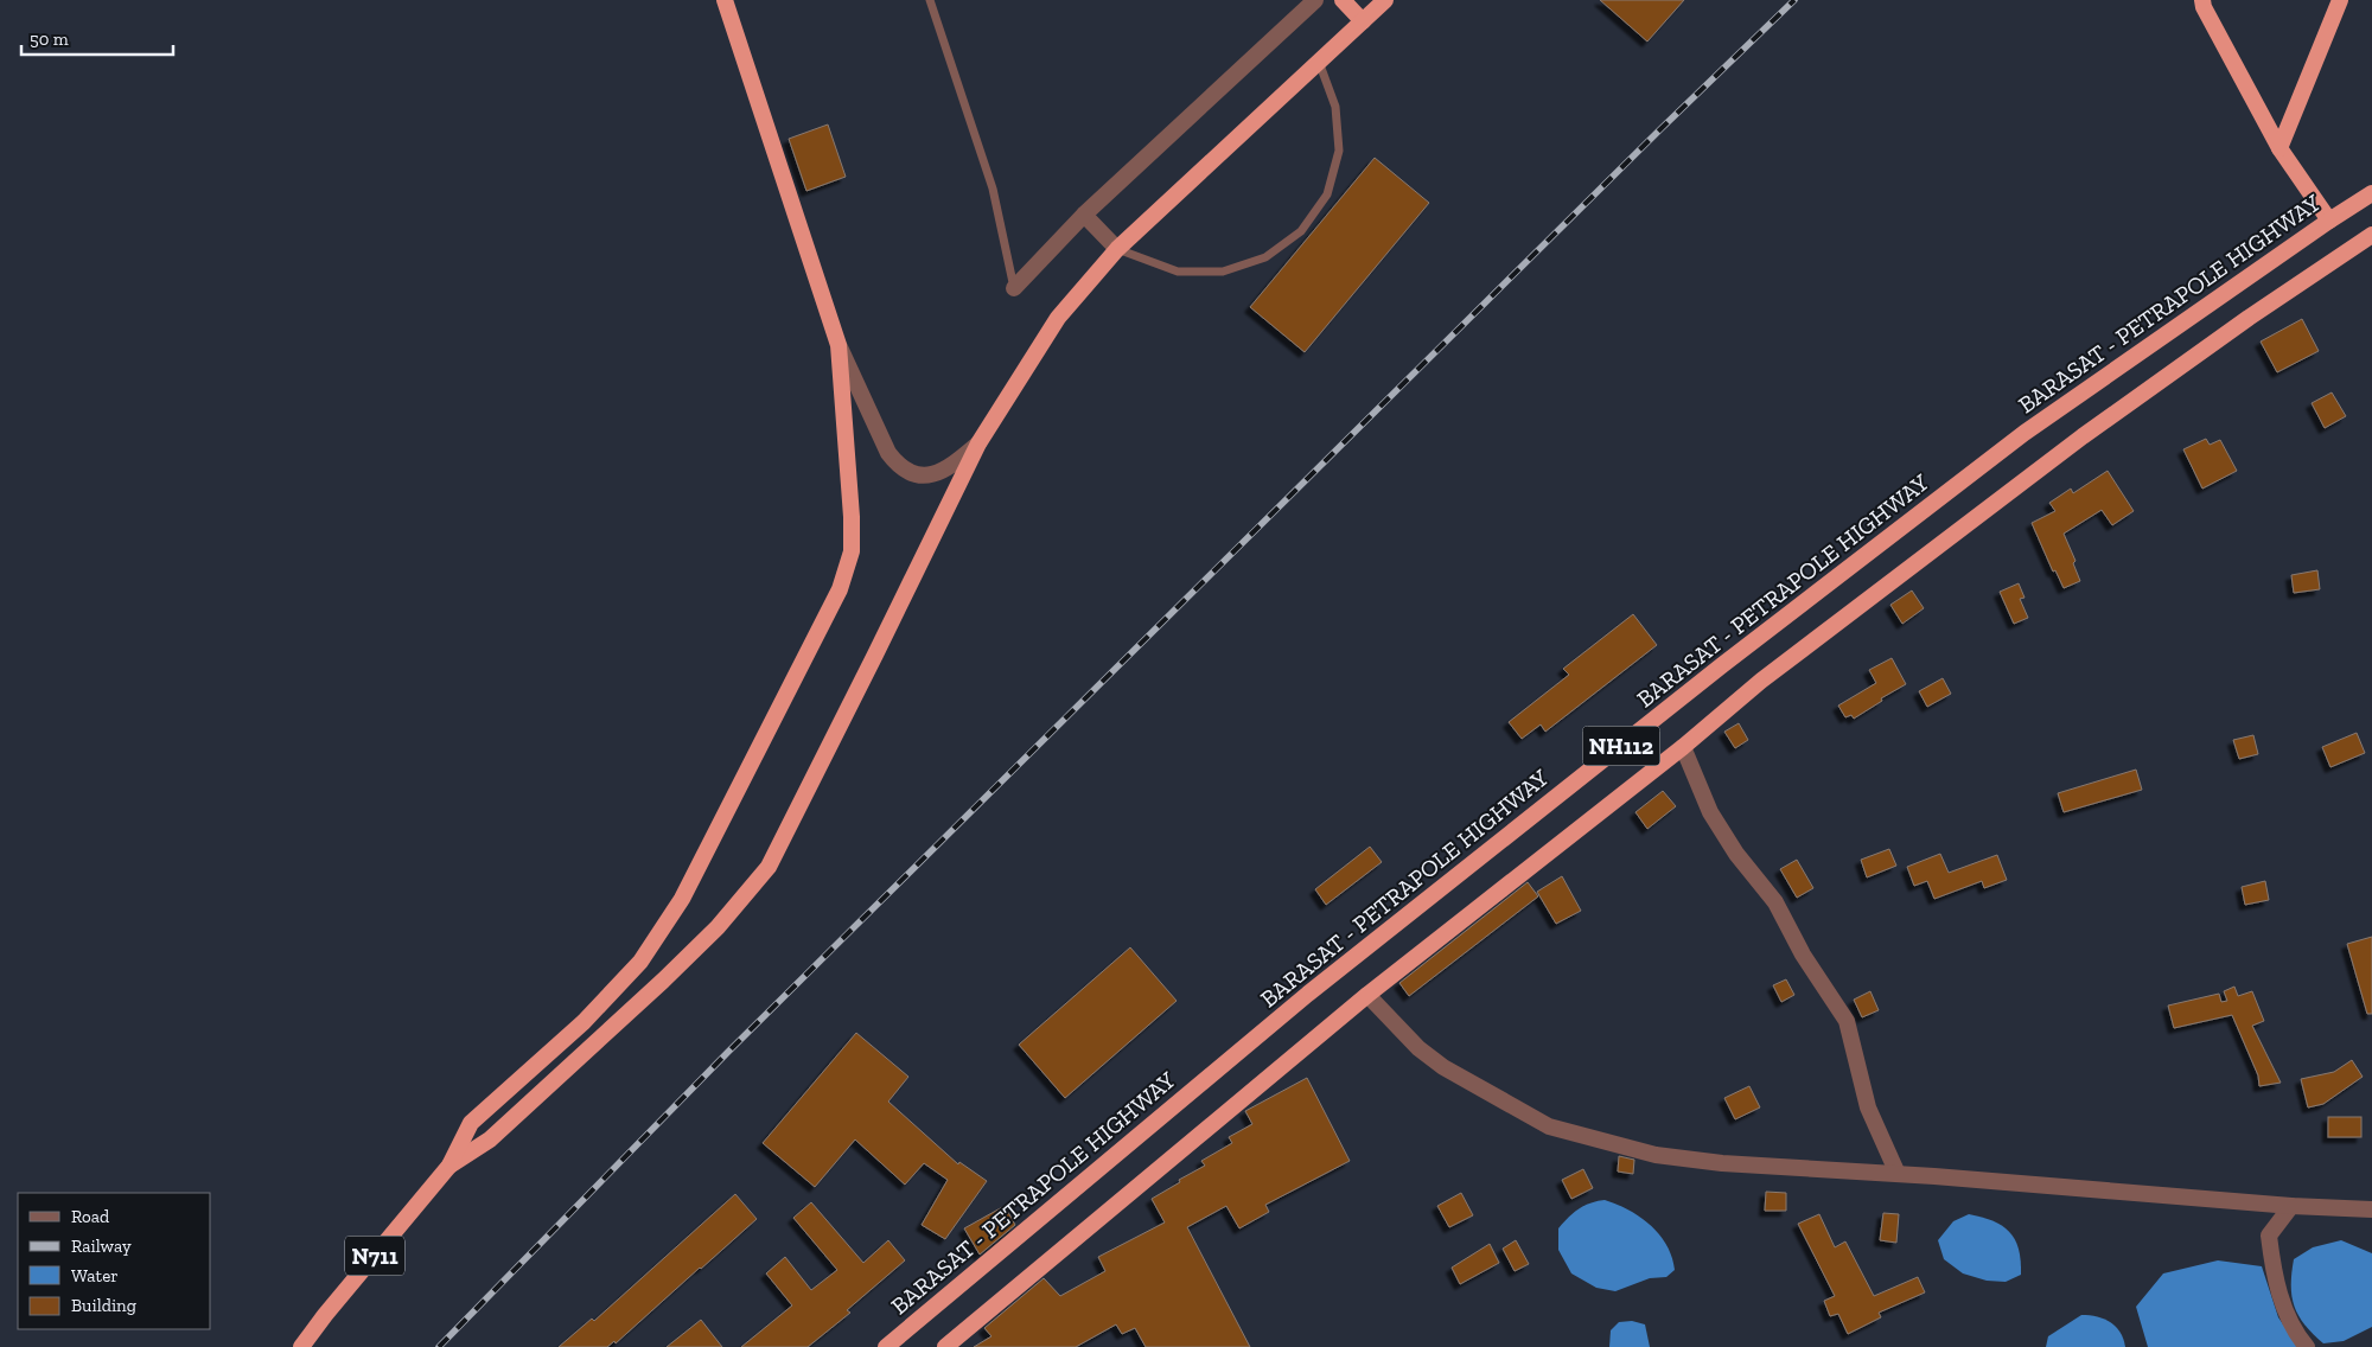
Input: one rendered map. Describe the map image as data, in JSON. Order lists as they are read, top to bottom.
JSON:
{
  "streets": {
    "highway": ["BARASAT - PETRAPOLE HIGHWAY", "NH112", "N711"]
  },
  "legend": [
    "Road",
    "Railway",
    "Water",
    "Building"
  ],
  "scale_bar": "50 m"
}
